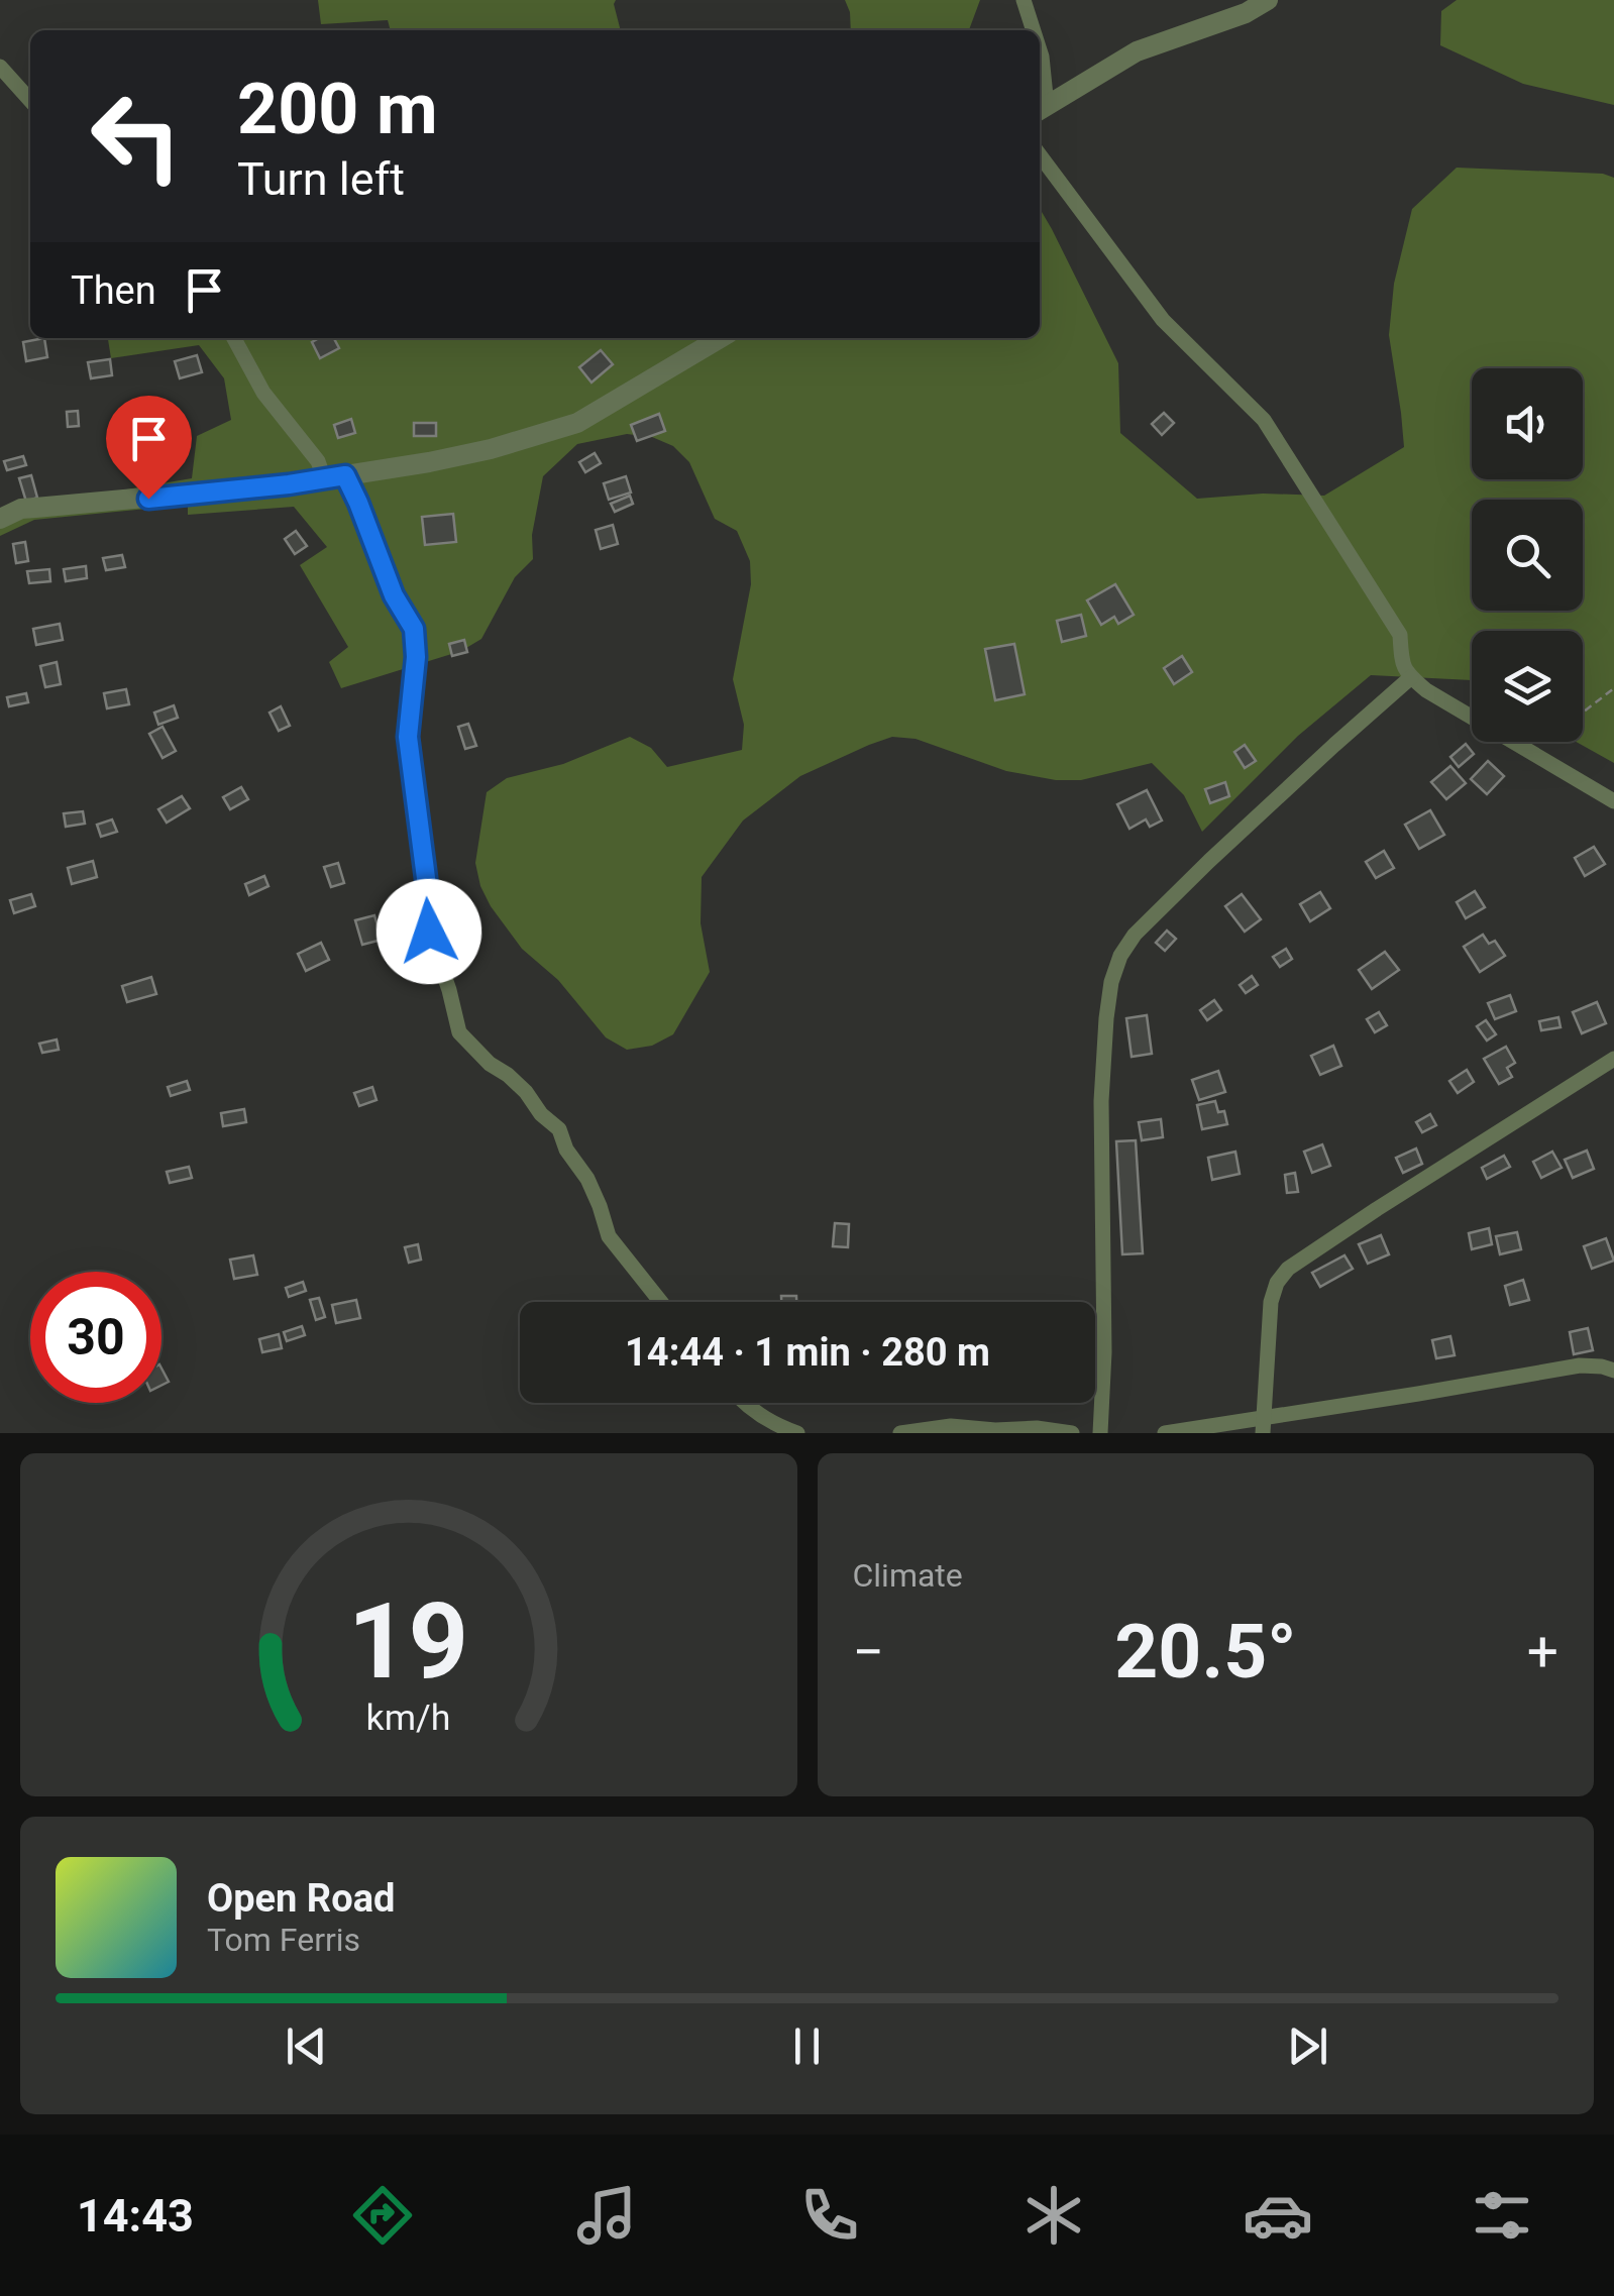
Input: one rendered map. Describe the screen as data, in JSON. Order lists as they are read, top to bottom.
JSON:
{
  "page": {
    "turn": ["200 m", "Turn left"],
    "then": "Then",
    "limit": "30",
    "trip": "14:44 · 1 min · 280 m",
    "tile": "Climate",
    "heat": ["−", "20.5°", "+"],
    "song": ["Open Road", "Tom Ferris"],
    "tabs": "14:43",
    "gauge": ["19", "km/h"]
  }
}
